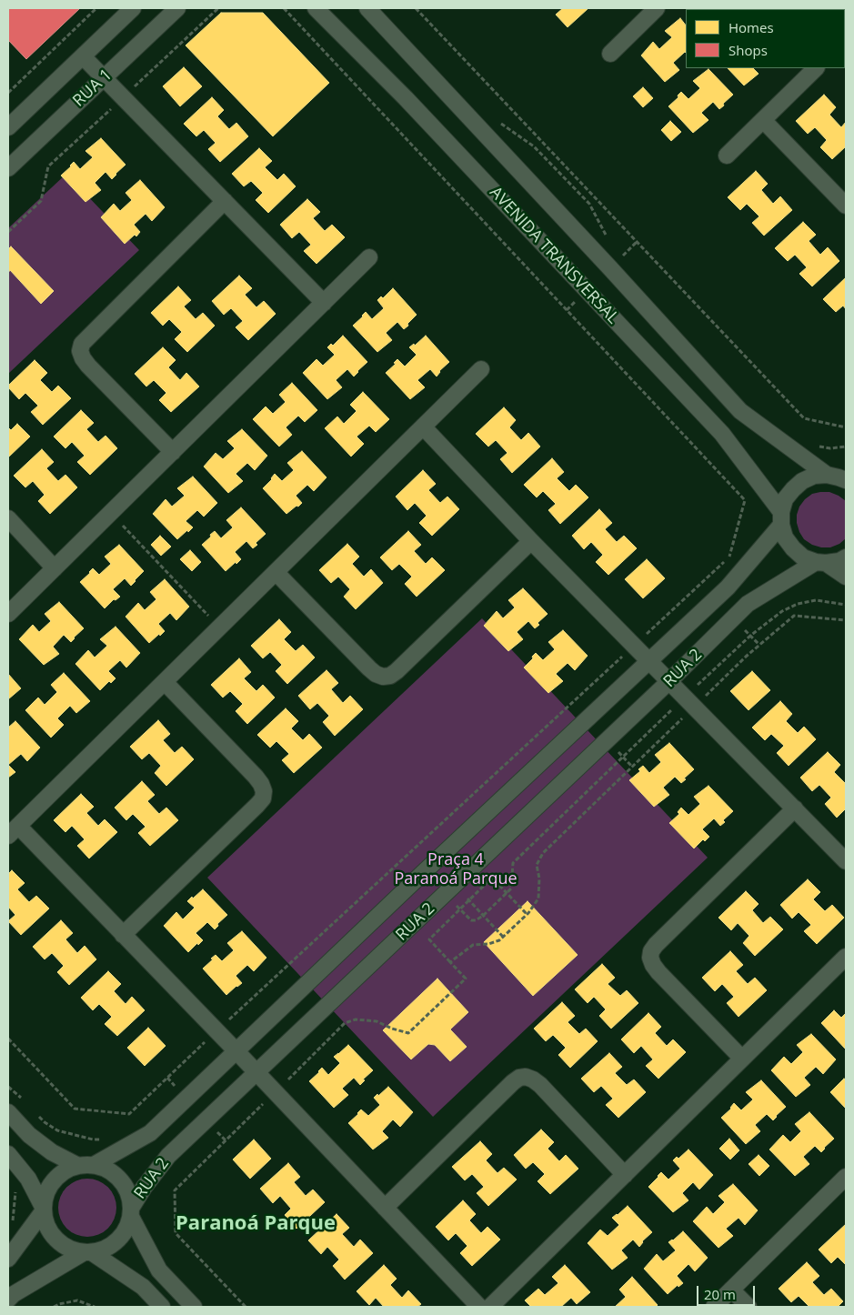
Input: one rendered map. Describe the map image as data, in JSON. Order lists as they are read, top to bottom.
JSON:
{
  "streets": {
    "street": ["RUA 1", "AVENIDA TRANSVERSAL", "RUA 2"]
  },
  "crossings": [
    ["AVENIDA TRANSVERSAL", "RUA 2"]
  ],
  "districts": ["Paranoá Parque"],
  "parks": ["Praça 4 Paranoá Parque"],
  "legend": ["Homes", "Shops"],
  "scale_bar": "20 m"
}
